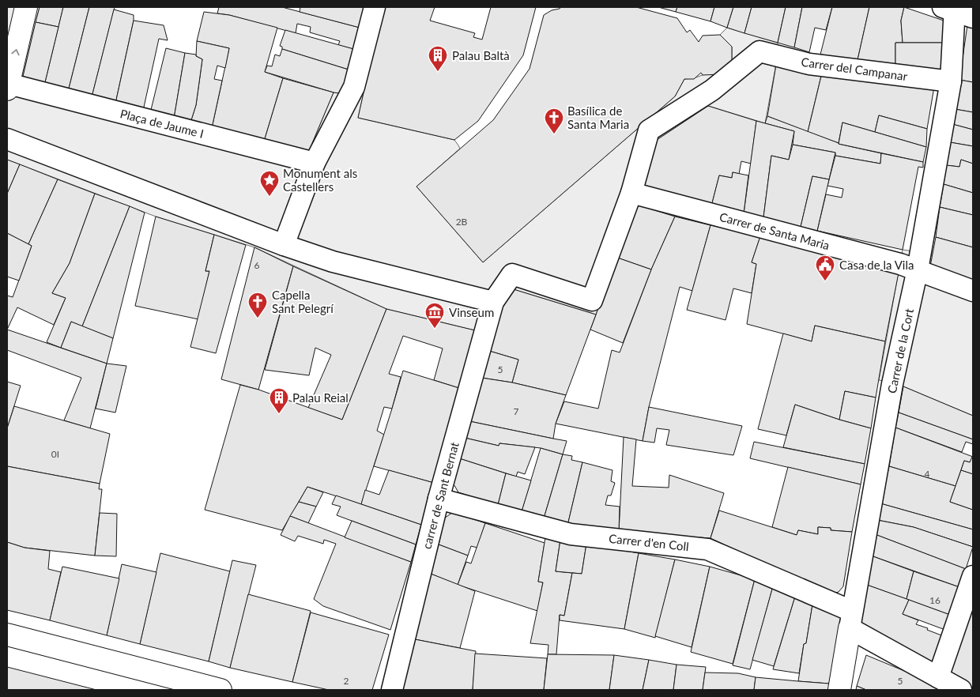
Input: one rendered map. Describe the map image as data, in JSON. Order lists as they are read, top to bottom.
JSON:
{
  "streets": {
    "street": [
      "Carrer del Campanar",
      "Plaça de Jaume I",
      "Carrer de Santa Maria",
      "Carrer de la Cort",
      "carrer de Sant Bernat",
      "Carrer d'en Coll"
    ]
  },
  "crossings": [
    ["Carrer del Campanar", "Carrer de Santa Maria"],
    ["Carrer del Campanar", "Carrer de la Cort"],
    ["Carrer del Campanar", "carrer de Sant Bernat"],
    ["Carrer de Santa Maria", "Carrer de la Cort"],
    ["Carrer de Santa Maria", "carrer de Sant Bernat"],
    ["Carrer de la Cort", "Carrer d'en Coll"],
    ["carrer de Sant Bernat", "Carrer d'en Coll"]
  ],
  "places": {
    "building": ["Palau Baltà", "Palau Reial"],
    "church": ["Basílica de Santa Maria", "Capella Sant Pelegrí"],
    "place": ["Monument als Castellers"],
    "public building": ["Casa de la Vila"],
    "museum": ["Vinseum"]
  },
  "house_numbers": [
    "2B",
    "6",
    "5",
    "7",
    "0I",
    "4",
    "16",
    "2",
    "5"
  ]
}
